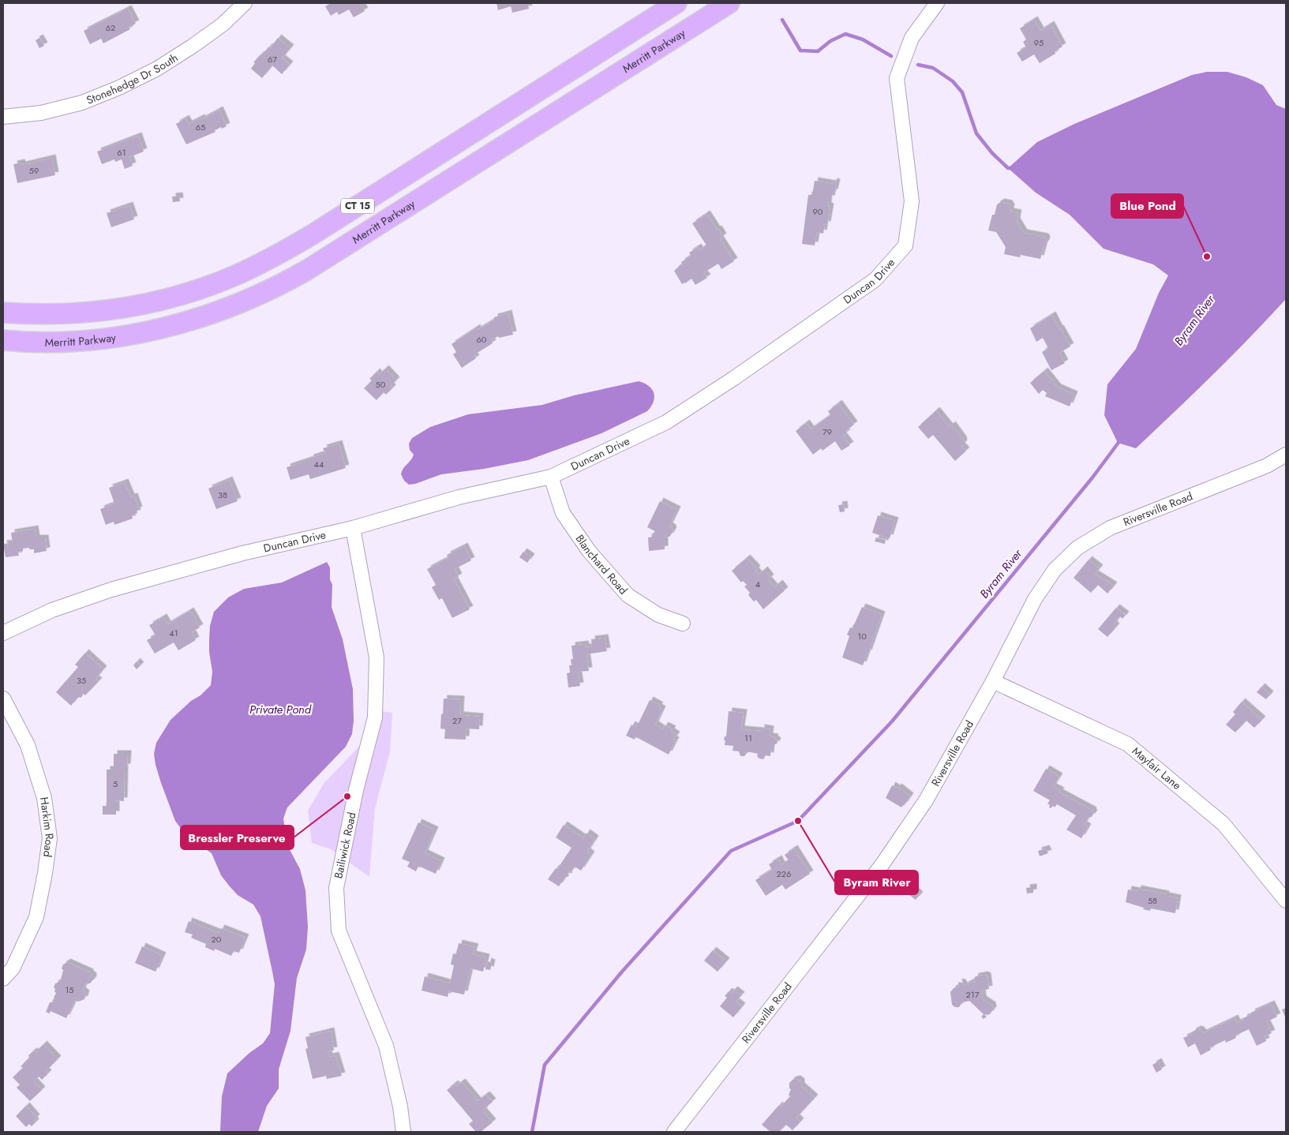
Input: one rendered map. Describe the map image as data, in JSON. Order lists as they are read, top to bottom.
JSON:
{
  "streets": {
    "highway": ["Merritt Parkway", "CT 15"],
    "street": [
      "Stonehedge Dr South",
      "Duncan Drive",
      "Riversville Road",
      "Blanchard Road",
      "Mayfair Lane",
      "Harkim Road",
      "Bailiwick Road"
    ]
  },
  "crossings": [
    ["Duncan Drive", "Blanchard Road"],
    ["Duncan Drive", "Bailiwick Road"],
    ["Riversville Road", "Mayfair Lane"]
  ],
  "water": ["Byram River", "Private Pond"],
  "places": ["Blue Pond", "Bressler Preserve", "Byram River"],
  "house_numbers": [
    "62",
    "95",
    "67",
    "65",
    "61",
    "59",
    "90",
    "60",
    "50",
    "79",
    "44",
    "38",
    "4",
    "41",
    "10",
    "35",
    "27",
    "11",
    "5",
    "226",
    "58",
    "20",
    "15",
    "217"
  ]
}
